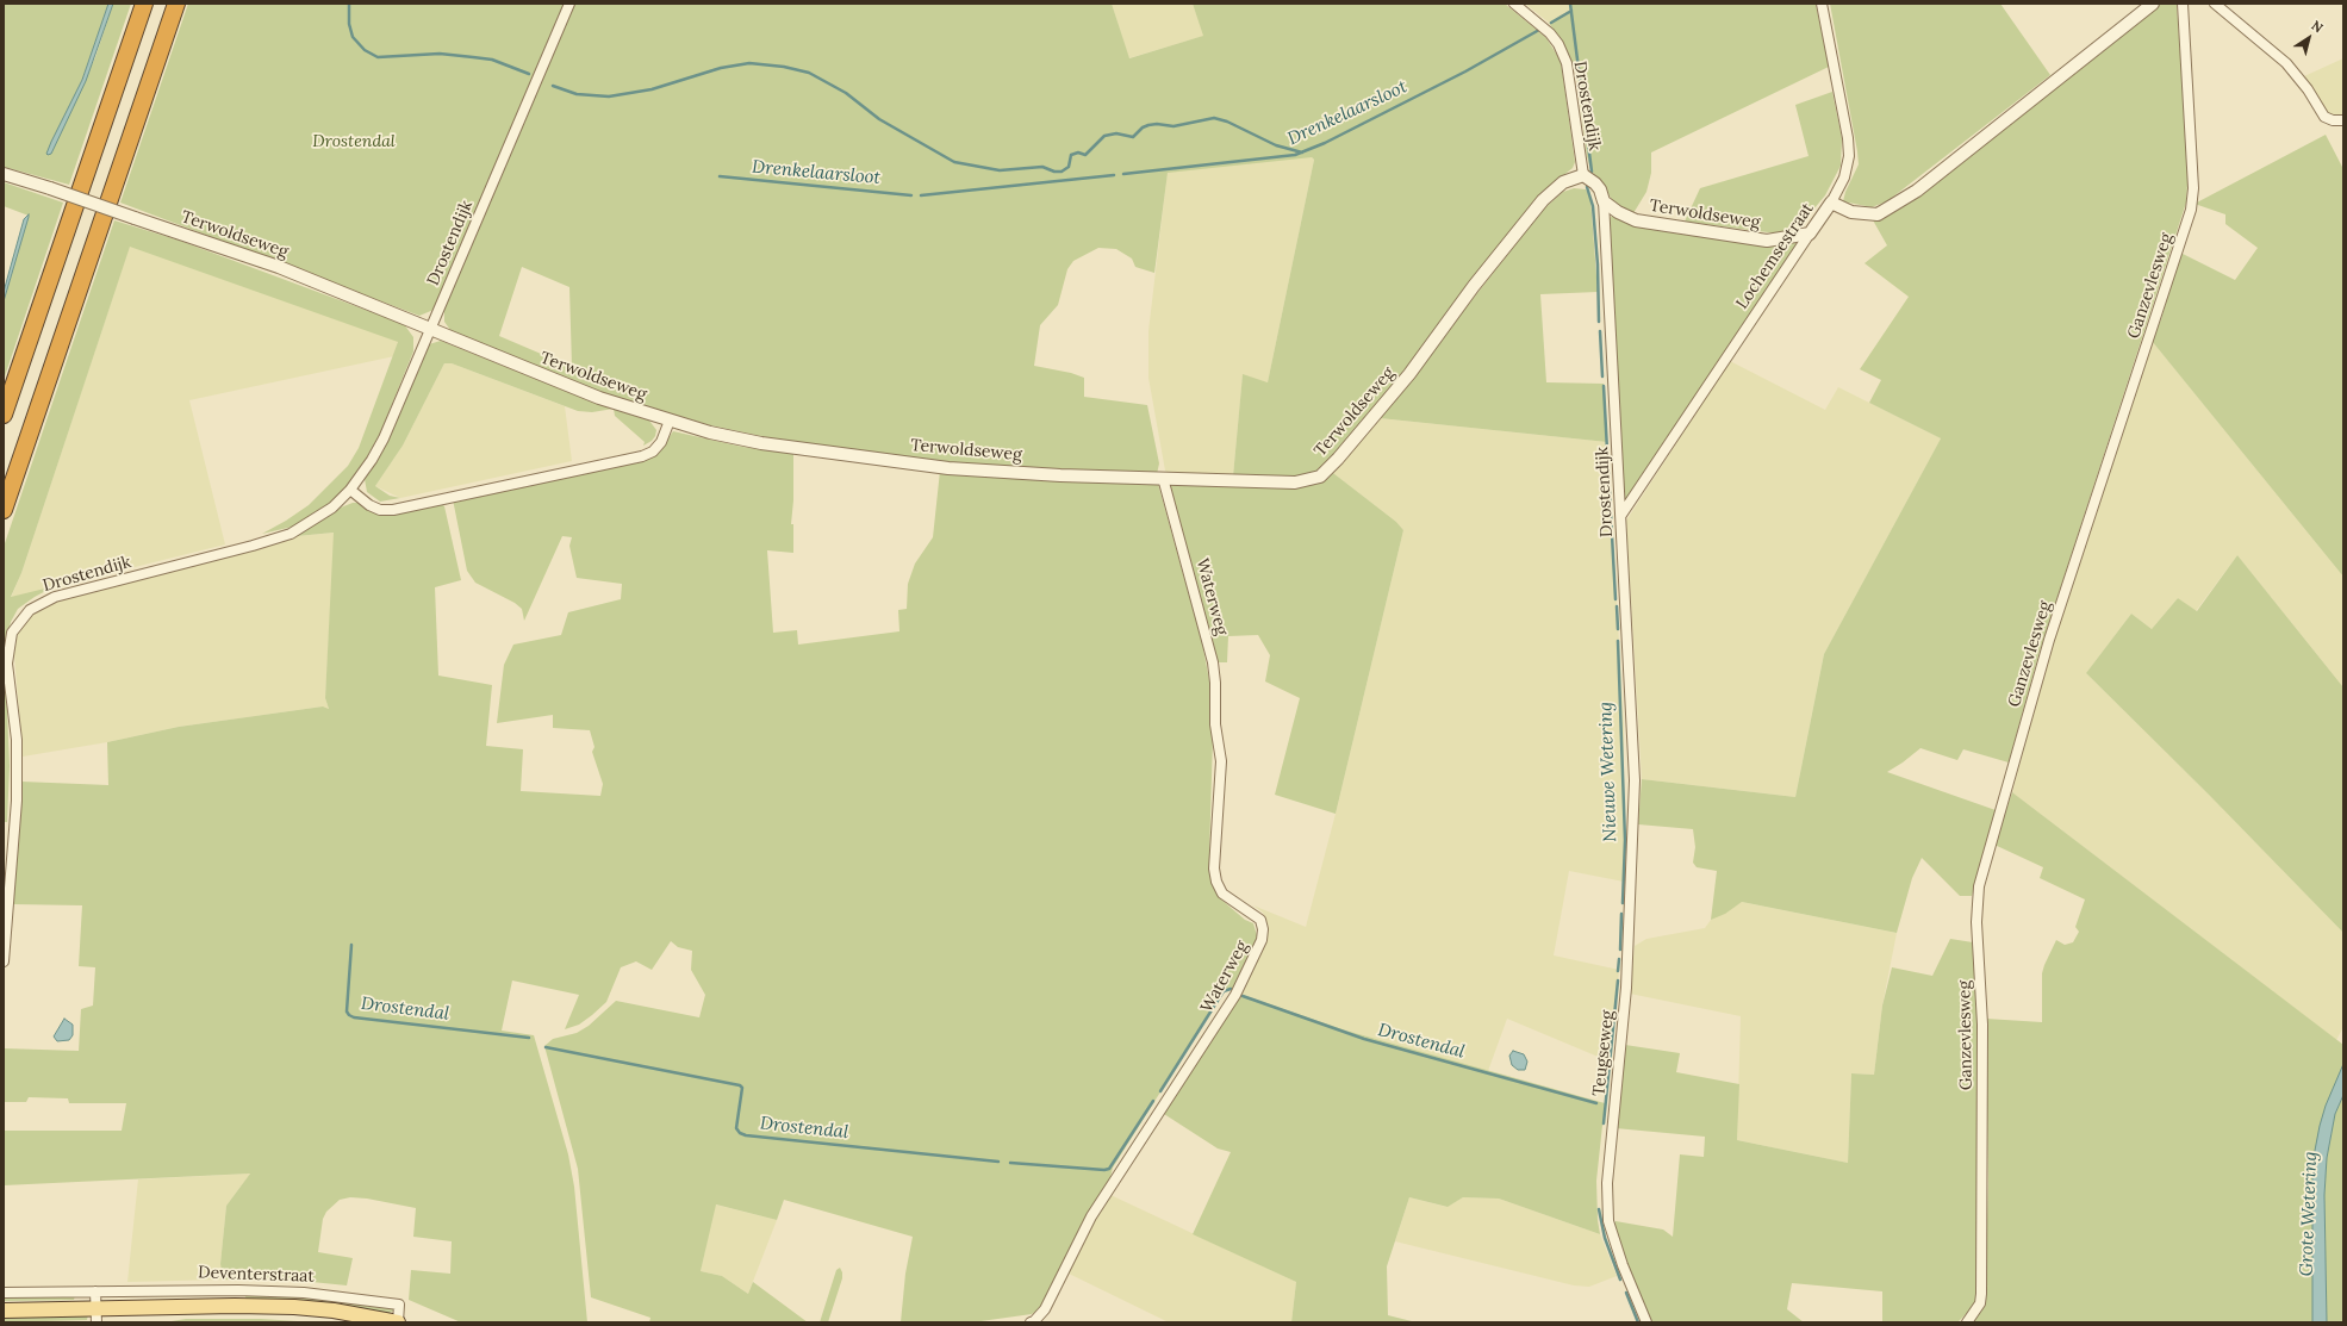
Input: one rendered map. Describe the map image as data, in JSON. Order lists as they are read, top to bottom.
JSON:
{
  "streets": {
    "main road": ["Deventerstraat"],
    "street": [
      "Drostendijk",
      "Terwoldseweg",
      "Lochemsestraat",
      "Ganzevlesweg",
      "Waterweg",
      "Teugseweg"
    ]
  },
  "crossings": [
    ["Drostendijk", "Terwoldseweg"],
    ["Drostendijk", "Lochemsestraat"],
    ["Drostendijk", "Teugseweg"],
    ["Terwoldseweg", "Lochemsestraat"],
    ["Terwoldseweg", "Waterweg"]
  ],
  "water": [
    "Drenkelaarsloot",
    "Nieuwe Wetering",
    "Drostendal",
    "Grote Wetering"
  ],
  "parks": ["Drostendal"],
  "north": "top right"
}
